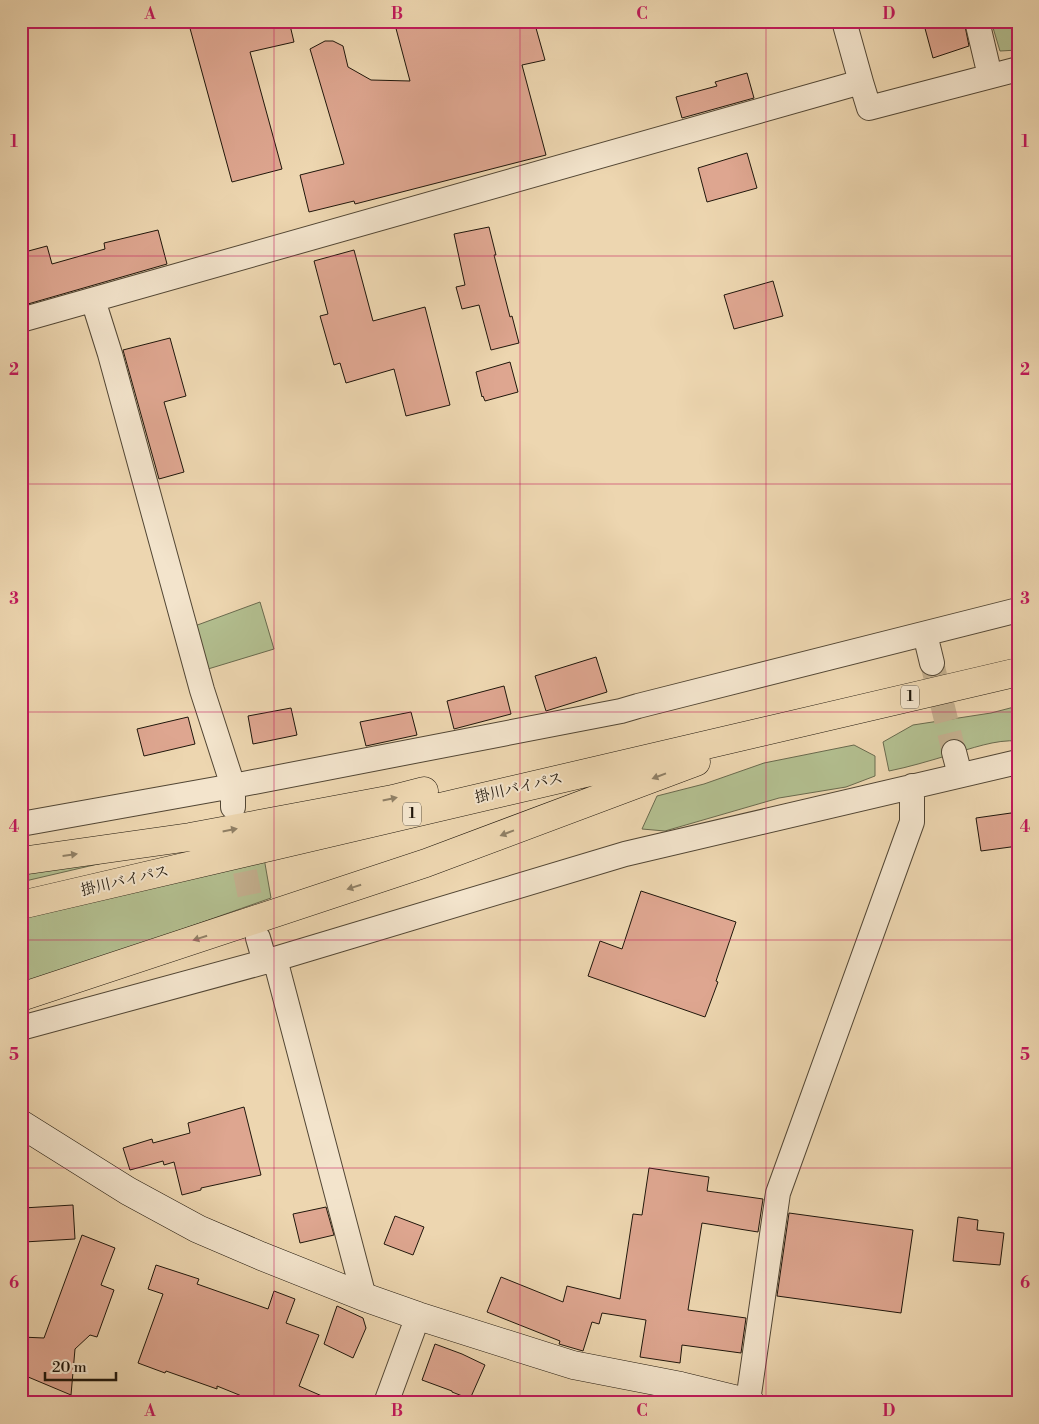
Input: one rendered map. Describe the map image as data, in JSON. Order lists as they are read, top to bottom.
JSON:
{
  "streets": {
    "highway": ["1", "掛川バイパス"]
  },
  "scale_bar": "20 m",
  "grid": {
    "columns": [
      "A",
      "B",
      "C",
      "D"
    ],
    "rows": [
      "1",
      "2",
      "3",
      "4",
      "5",
      "6"
    ]
  }
}
